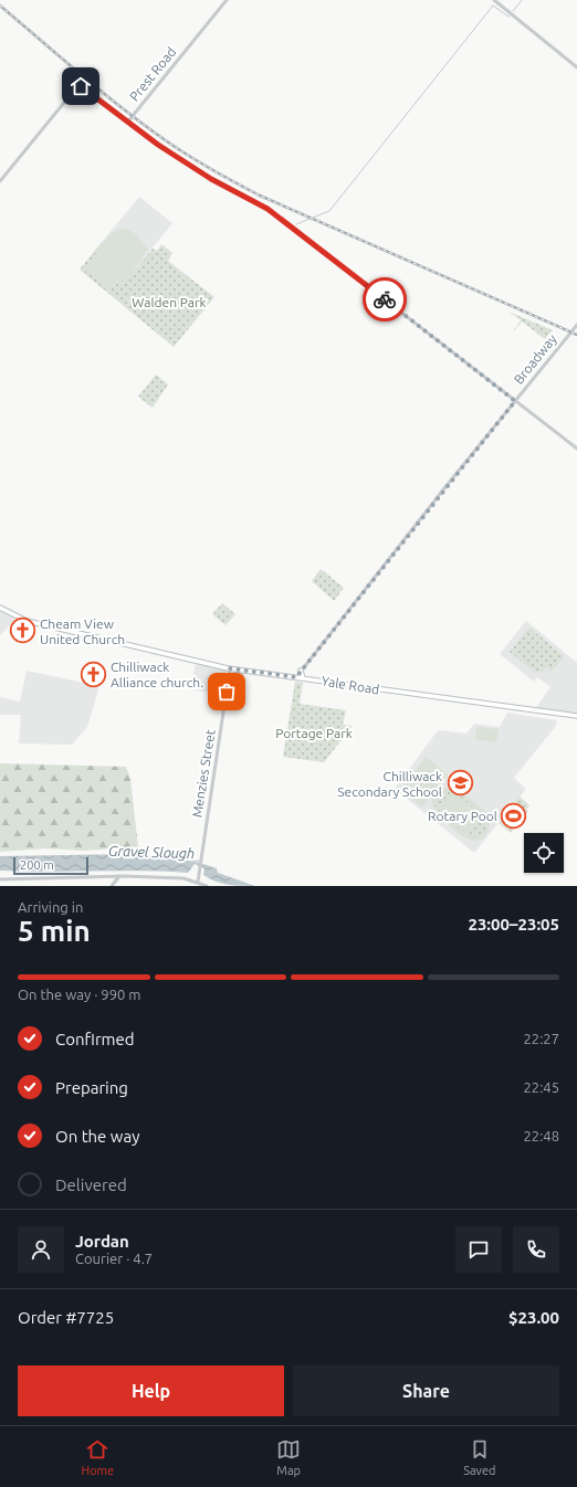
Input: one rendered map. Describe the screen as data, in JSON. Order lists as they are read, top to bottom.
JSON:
{
  "streets": {
    "main road": ["Yale Road"],
    "street": ["Prest Road", "Broadway", "Menzies Street"]
  },
  "crossings": [
    ["Broadway", "Yale Road"],
    ["Yale Road", "Menzies Street"]
  ],
  "water": ["Gravel Slough"],
  "parks": ["Walden Park", "Portage Park"],
  "places": {
    "church": ["Cheam View United Church", "Chilliwack Alliance church."],
    "school or university": ["Chilliwack Secondary School"],
    "sports": ["Rotary Pool"]
  },
  "scale_bar": "200 m",
  "page": {
    "scale": "200 m",
    "heading": ["5 min", "Arriving in", "23:00–23:05"],
    "panel": [
      "Jordan",
      "Courier · 4.7",
      "Order #7725",
      "$23.00"
    ],
    "bar": "On the way · 990 m",
    "list": [
      ["Confirmed", "22:27"],
      ["Preparing", "22:45"],
      ["On the way", "22:48"],
      "Delivered"
    ],
    "buttons": ["Help", "Share"],
    "tabs": ["Home", "Map", "Saved"]
  }
}
